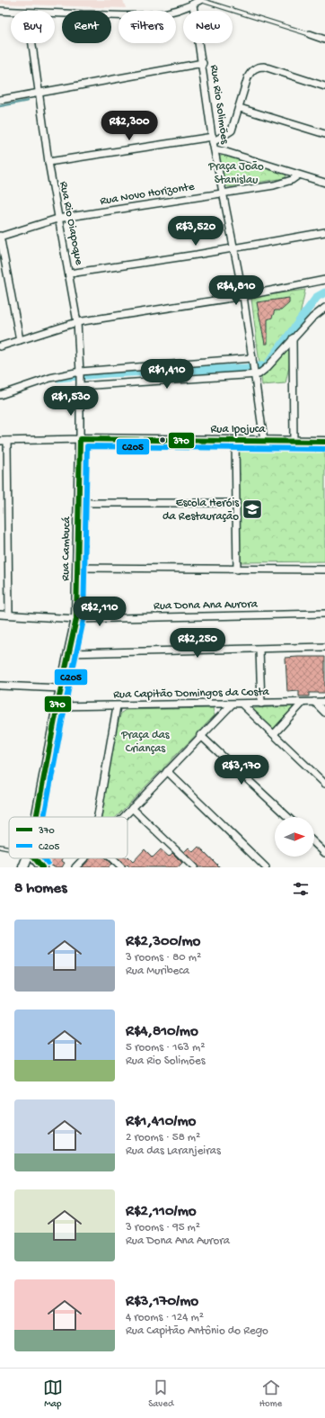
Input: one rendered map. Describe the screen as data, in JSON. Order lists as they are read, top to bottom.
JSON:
{
  "streets": {
    "main road": ["Rua Ipojuca", "Rua Cambucá"],
    "street": [
      "Rua Rio Solimões",
      "Rua Novo Horizonte",
      "Rua Rio Oiapoque",
      "Rua Dona Ana Aurora",
      "Rua Capitão Domingos da Costa"
    ]
  },
  "crossings": [
    ["Rua Rio Solimões", "Rua Novo Horizonte"],
    ["Rua Rio Solimões", "Rua Ipojuca"],
    ["Rua Novo Horizonte", "Rua Rio Oiapoque"],
    ["Rua Rio Oiapoque", "Rua Ipojuca"],
    ["Rua Rio Oiapoque", "Rua Cambucá"],
    ["Rua Ipojuca", "Rua Cambucá"],
    ["Rua Cambucá", "Rua Dona Ana Aurora"],
    ["Rua Cambucá", "Rua Capitão Domingos da Costa"]
  ],
  "parks": ["Praça João Stanislau", "Praça das Crianças"],
  "places": {
    "school or university": ["Escola Heróis da Restauração"]
  },
  "lines": ["transit line 370", "transit line C205"],
  "legend": ["370", "C205"],
  "north": "right",
  "page": {
    "chip": [
      "Buy",
      "Rent",
      "Filters",
      "New"
    ],
    "price": [
      "R$2,300",
      "R$3,520",
      "R$4,810",
      "R$1,410",
      "R$1,530",
      "R$2,110",
      "R$2,250",
      "R$3,170"
    ],
    "heading": "8 homes",
    "list": [
      {
        "name": "R$2,300/mo",
        "note": "3 rooms · 80 m² · Rua Muribeca"
      },
      {
        "name": "R$4,810/mo",
        "note": "5 rooms · 163 m² · Rua Rio Solimões"
      },
      {
        "name": "R$1,410/mo",
        "note": "2 rooms · 58 m² · Rua das Laranjeiras"
      },
      {
        "name": "R$2,110/mo",
        "note": "3 rooms · 95 m² · Rua Dona Ana Aurora"
      },
      {
        "name": "R$3,170/mo",
        "note": "4 rooms · 124 m² · Rua Capitão Antônio do Rego"
      }
    ],
    "tabs": ["Map", "Saved", "Home"]
  }
}
